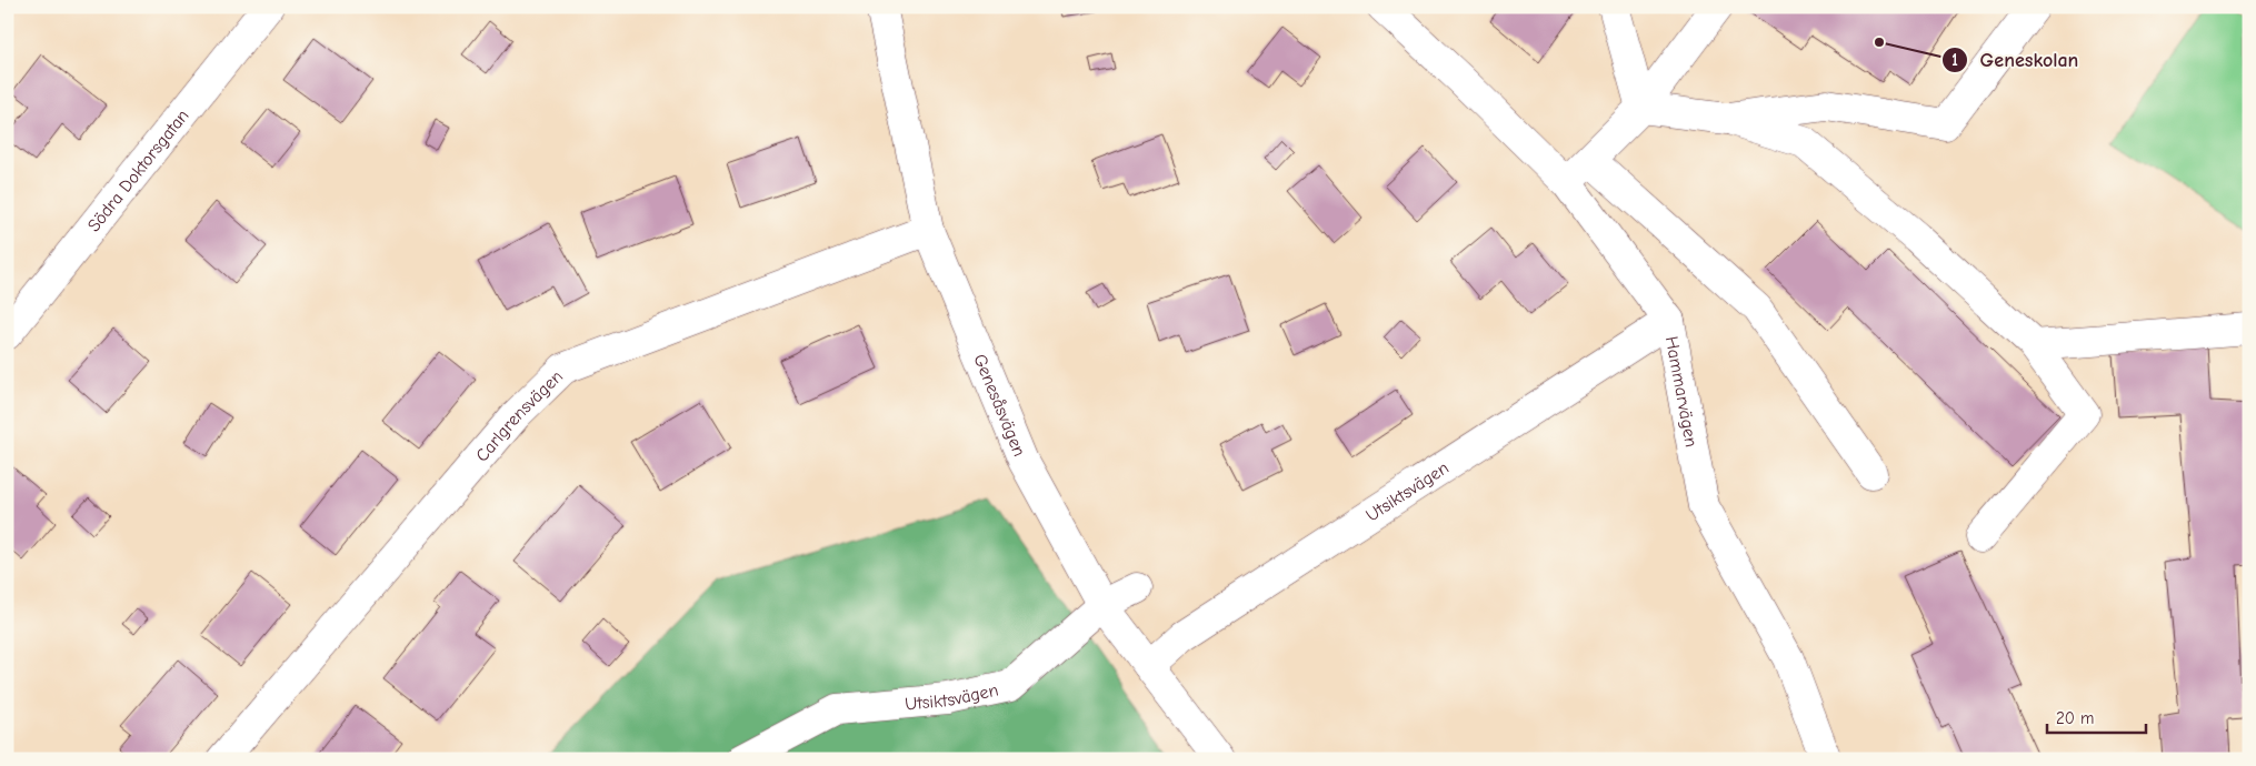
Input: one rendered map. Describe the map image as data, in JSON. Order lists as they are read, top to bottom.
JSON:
{
  "streets": {
    "street": [
      "Södra Doktorsgatan",
      "Hammarvägen",
      "Genesåsvägen",
      "Carlgrensvägen",
      "Utsiktsvägen"
    ]
  },
  "crossings": [
    ["Hammarvägen", "Utsiktsvägen"],
    ["Genesåsvägen", "Carlgrensvägen"],
    ["Genesåsvägen", "Utsiktsvägen"]
  ],
  "places": ["Geneskolan"],
  "scale_bar": "20 m"
}
